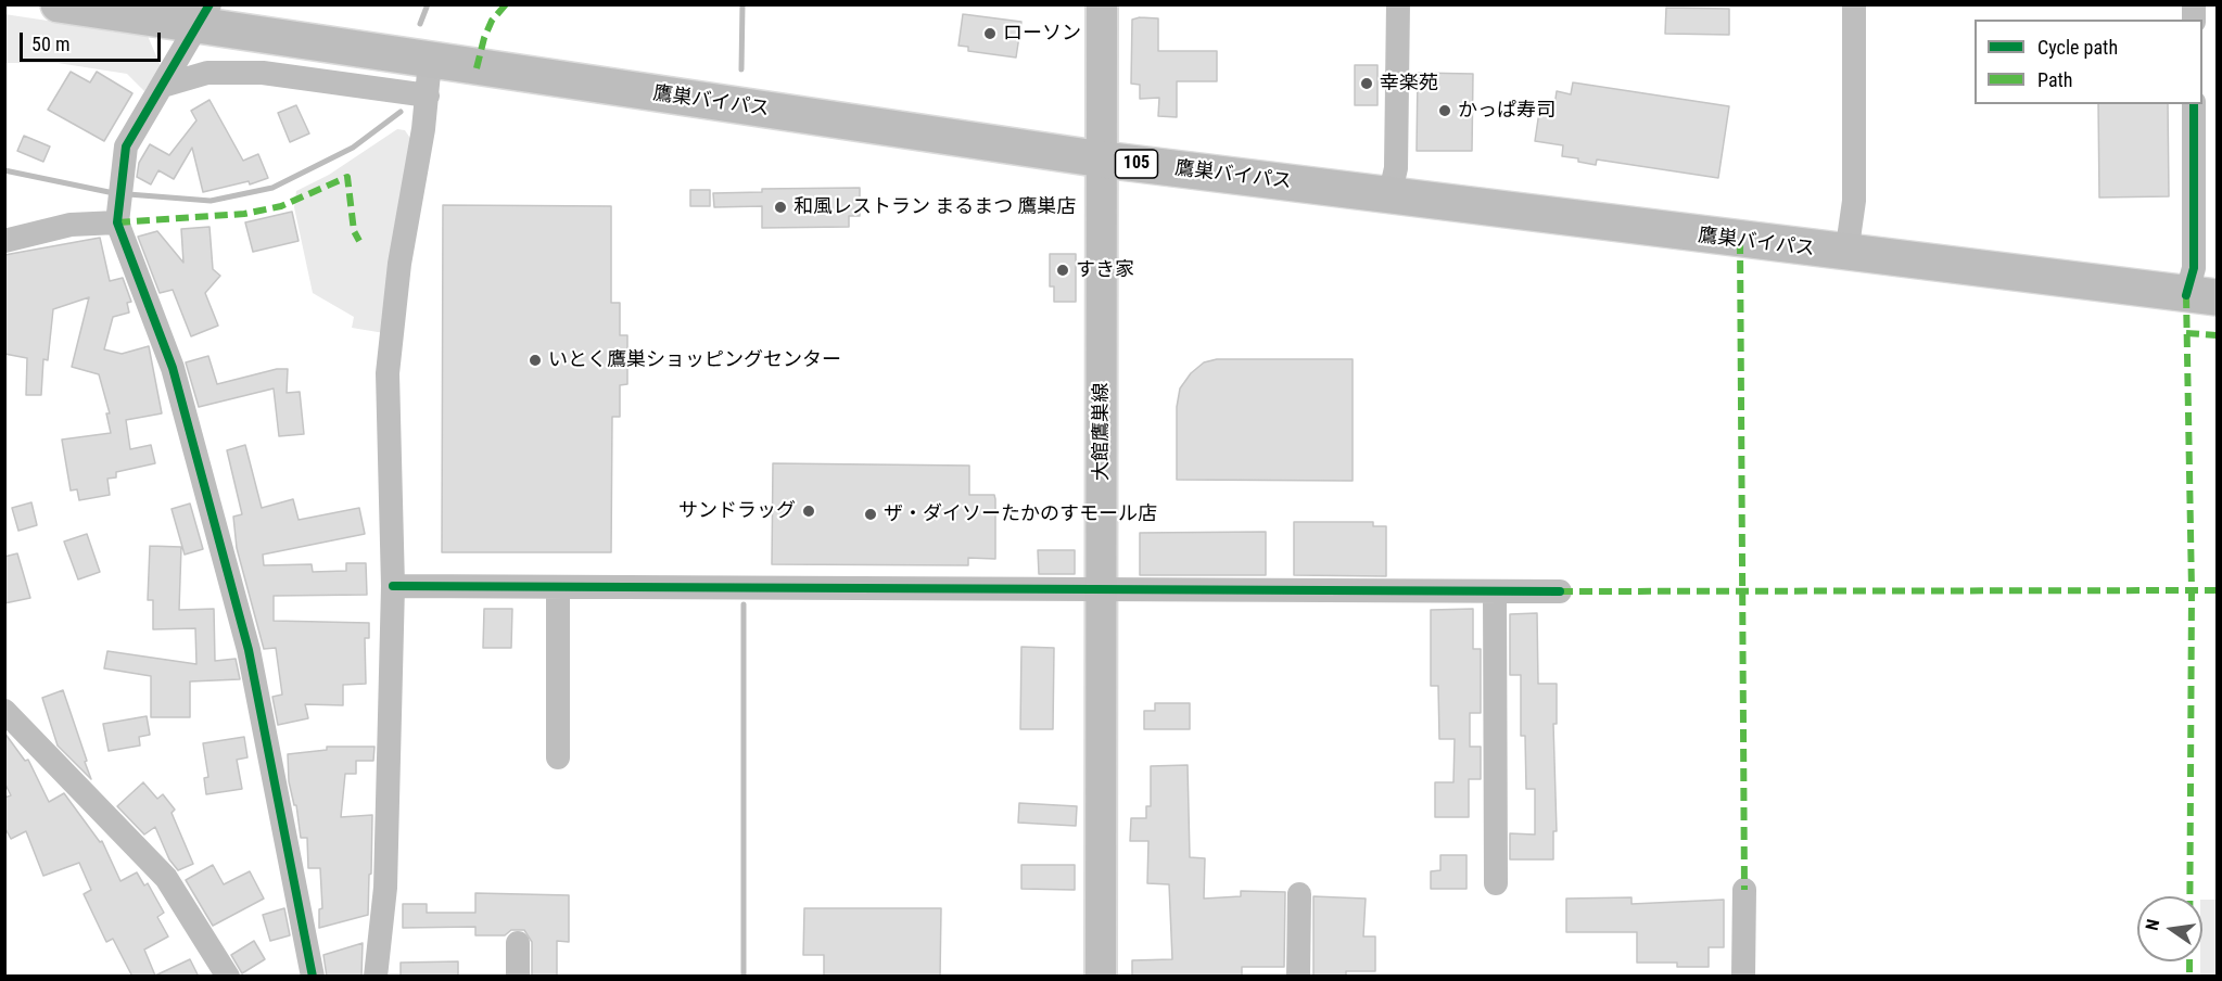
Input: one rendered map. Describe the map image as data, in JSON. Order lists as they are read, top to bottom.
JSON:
{
  "streets": {
    "highway": ["鷹巣バイパス", "105"],
    "main road": ["大館鷹巣線"]
  },
  "crossings": [
    ["鷹巣バイパス", "大館鷹巣線"]
  ],
  "places": [
    "ローソン",
    "幸楽苑",
    "かっぱ寿司",
    "和風レストラン まるまつ 鷹巣店",
    "すき家",
    "いとく鷹巣ショッピングセンター",
    "サンドラッグ",
    "ザ・ダイソーたかのすモール店"
  ],
  "legend": ["Cycle path", "Path"],
  "scale_bar": "50 m",
  "north": "left"
}
